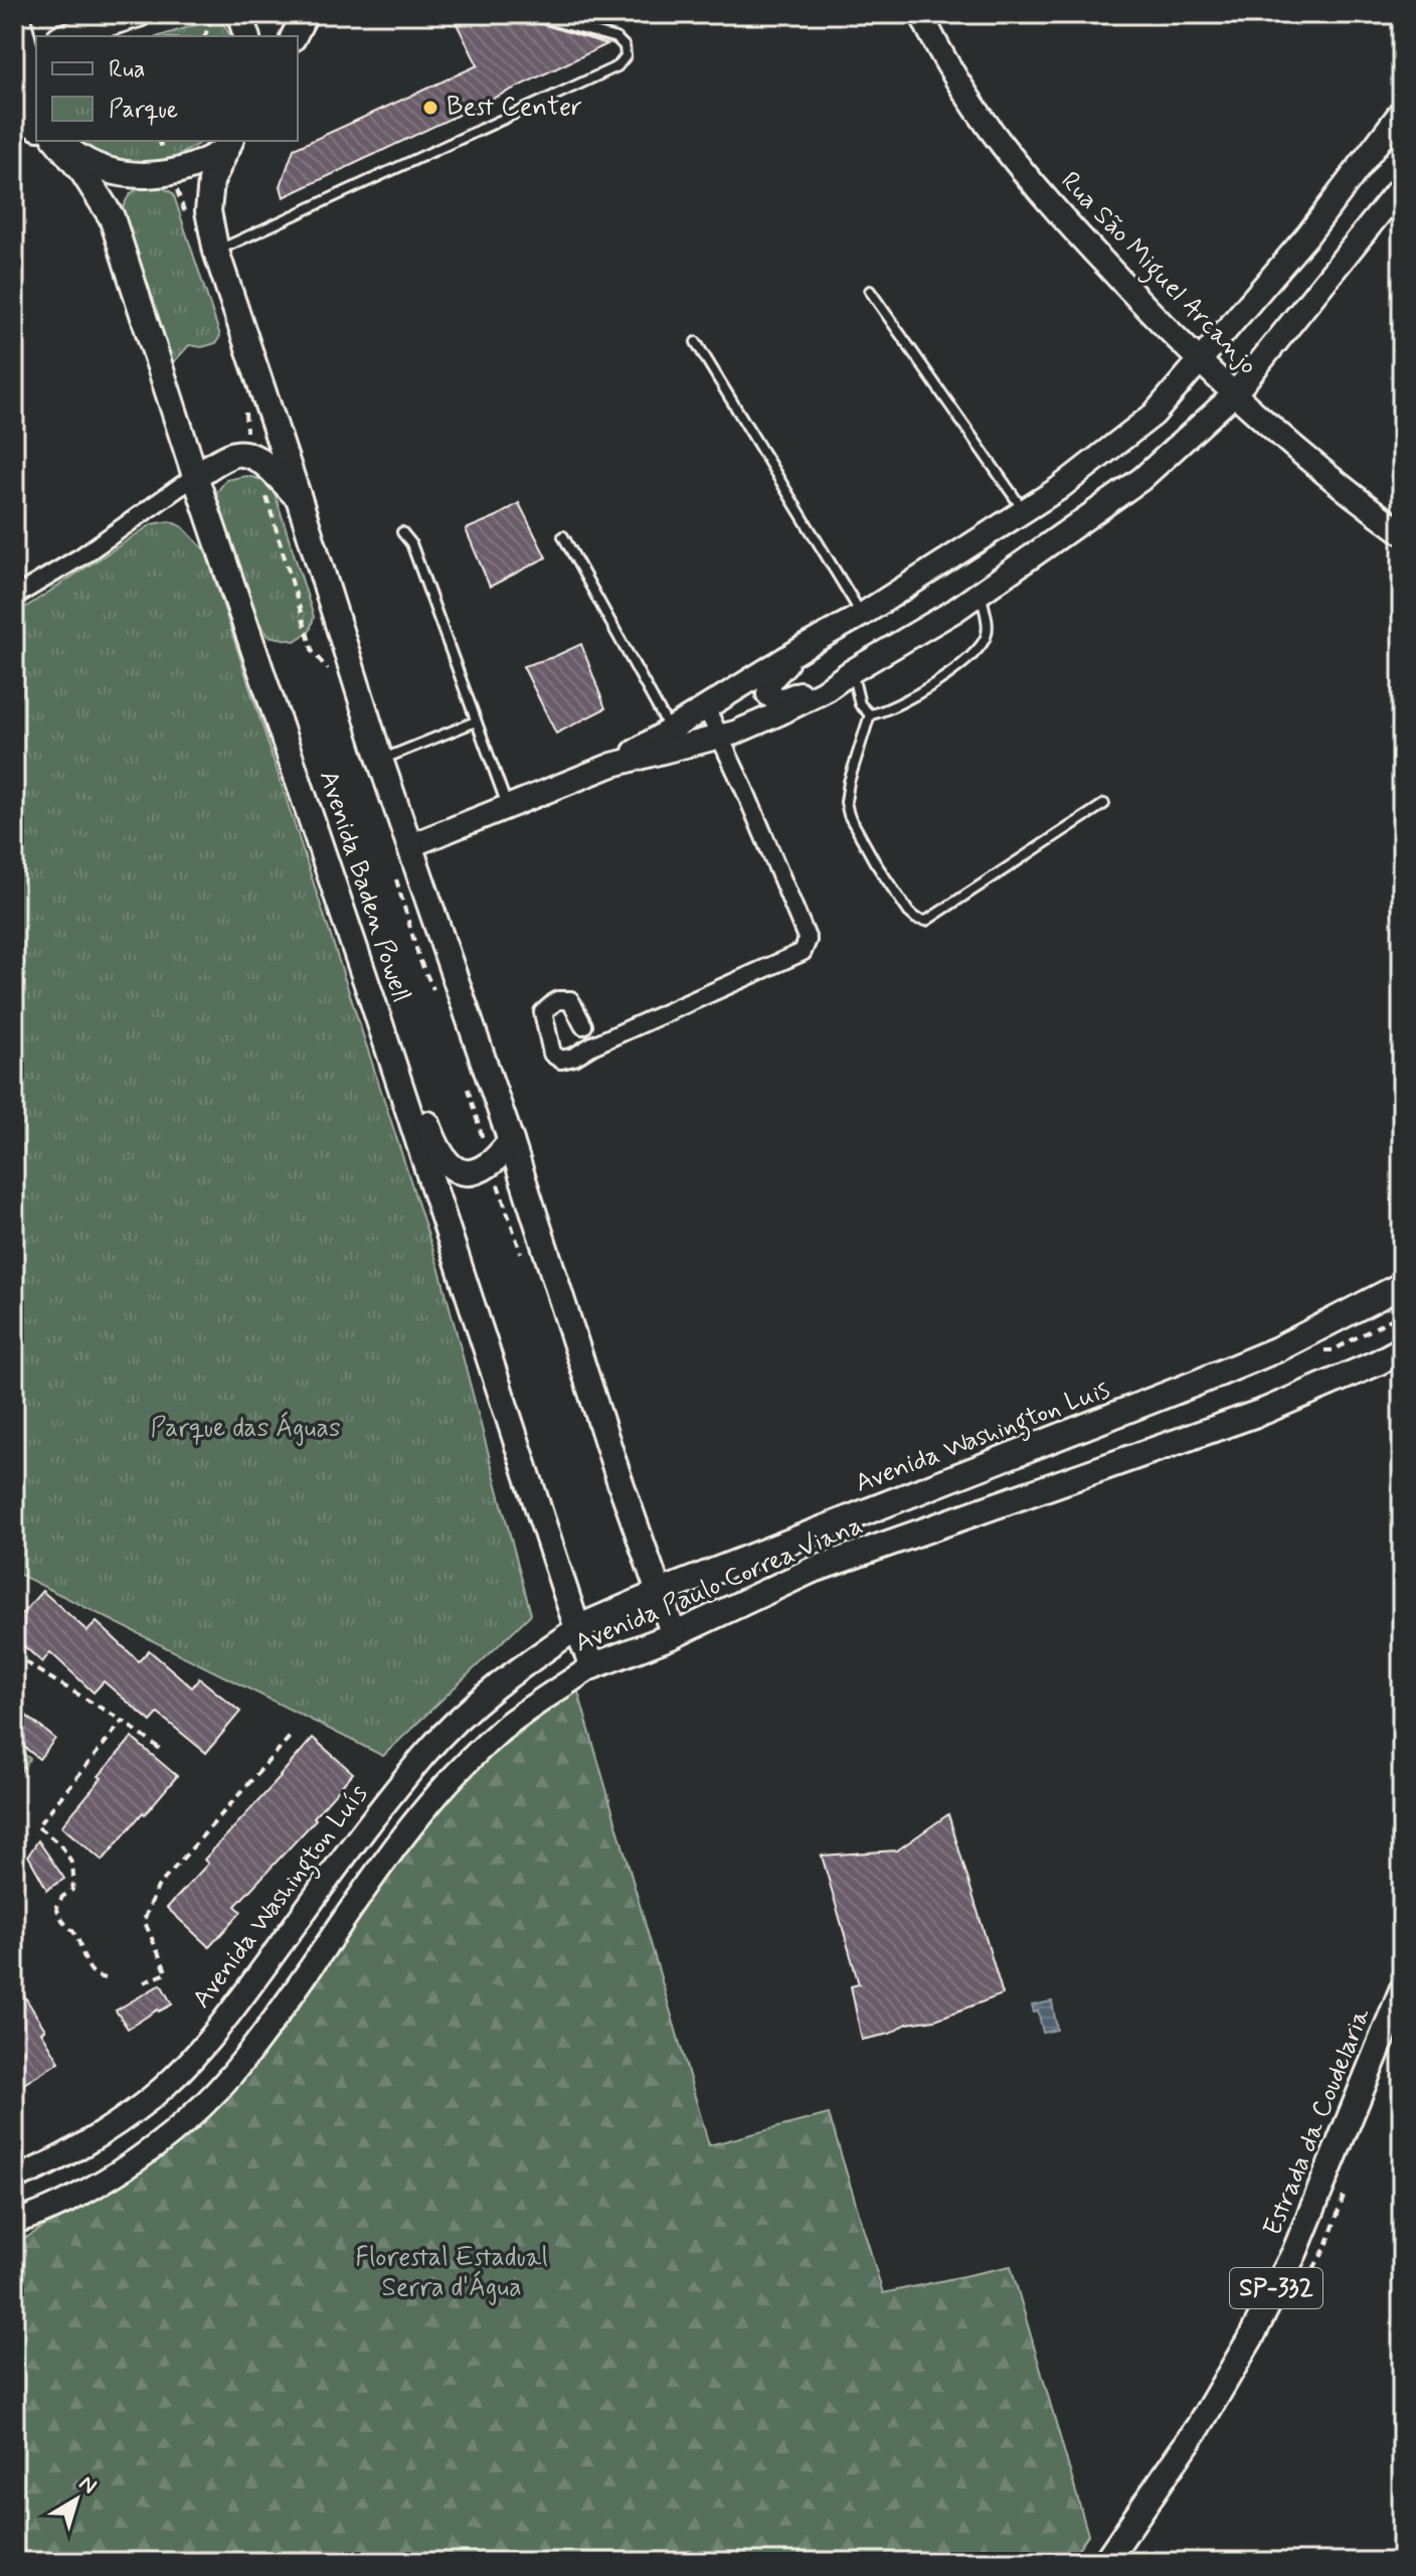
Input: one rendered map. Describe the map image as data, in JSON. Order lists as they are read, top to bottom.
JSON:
{
  "streets": {
    "main road": [
      "Avenida Baden Powell",
      "Avenida Washington Luis",
      "Avenida Paulo Correa Viana",
      "Estrada da Coudelaria",
      "SP-332"
    ],
    "street": ["Rua São Miguel Arcanjo", "Avenida Washington Luís"]
  },
  "crossings": [
    ["Avenida Baden Powell", "Avenida Washington Luis"],
    ["Avenida Baden Powell", "Avenida Paulo Correa Viana"],
    ["Avenida Baden Powell", "Avenida Washington Luís"],
    ["Avenida Washington Luis", "Avenida Washington Luís"]
  ],
  "parks": ["Parque das Águas", "Florestal Estadual Serra d'Água"],
  "places": ["Best Center"],
  "legend": ["Rua", "Parque"],
  "north": "top right"
}
